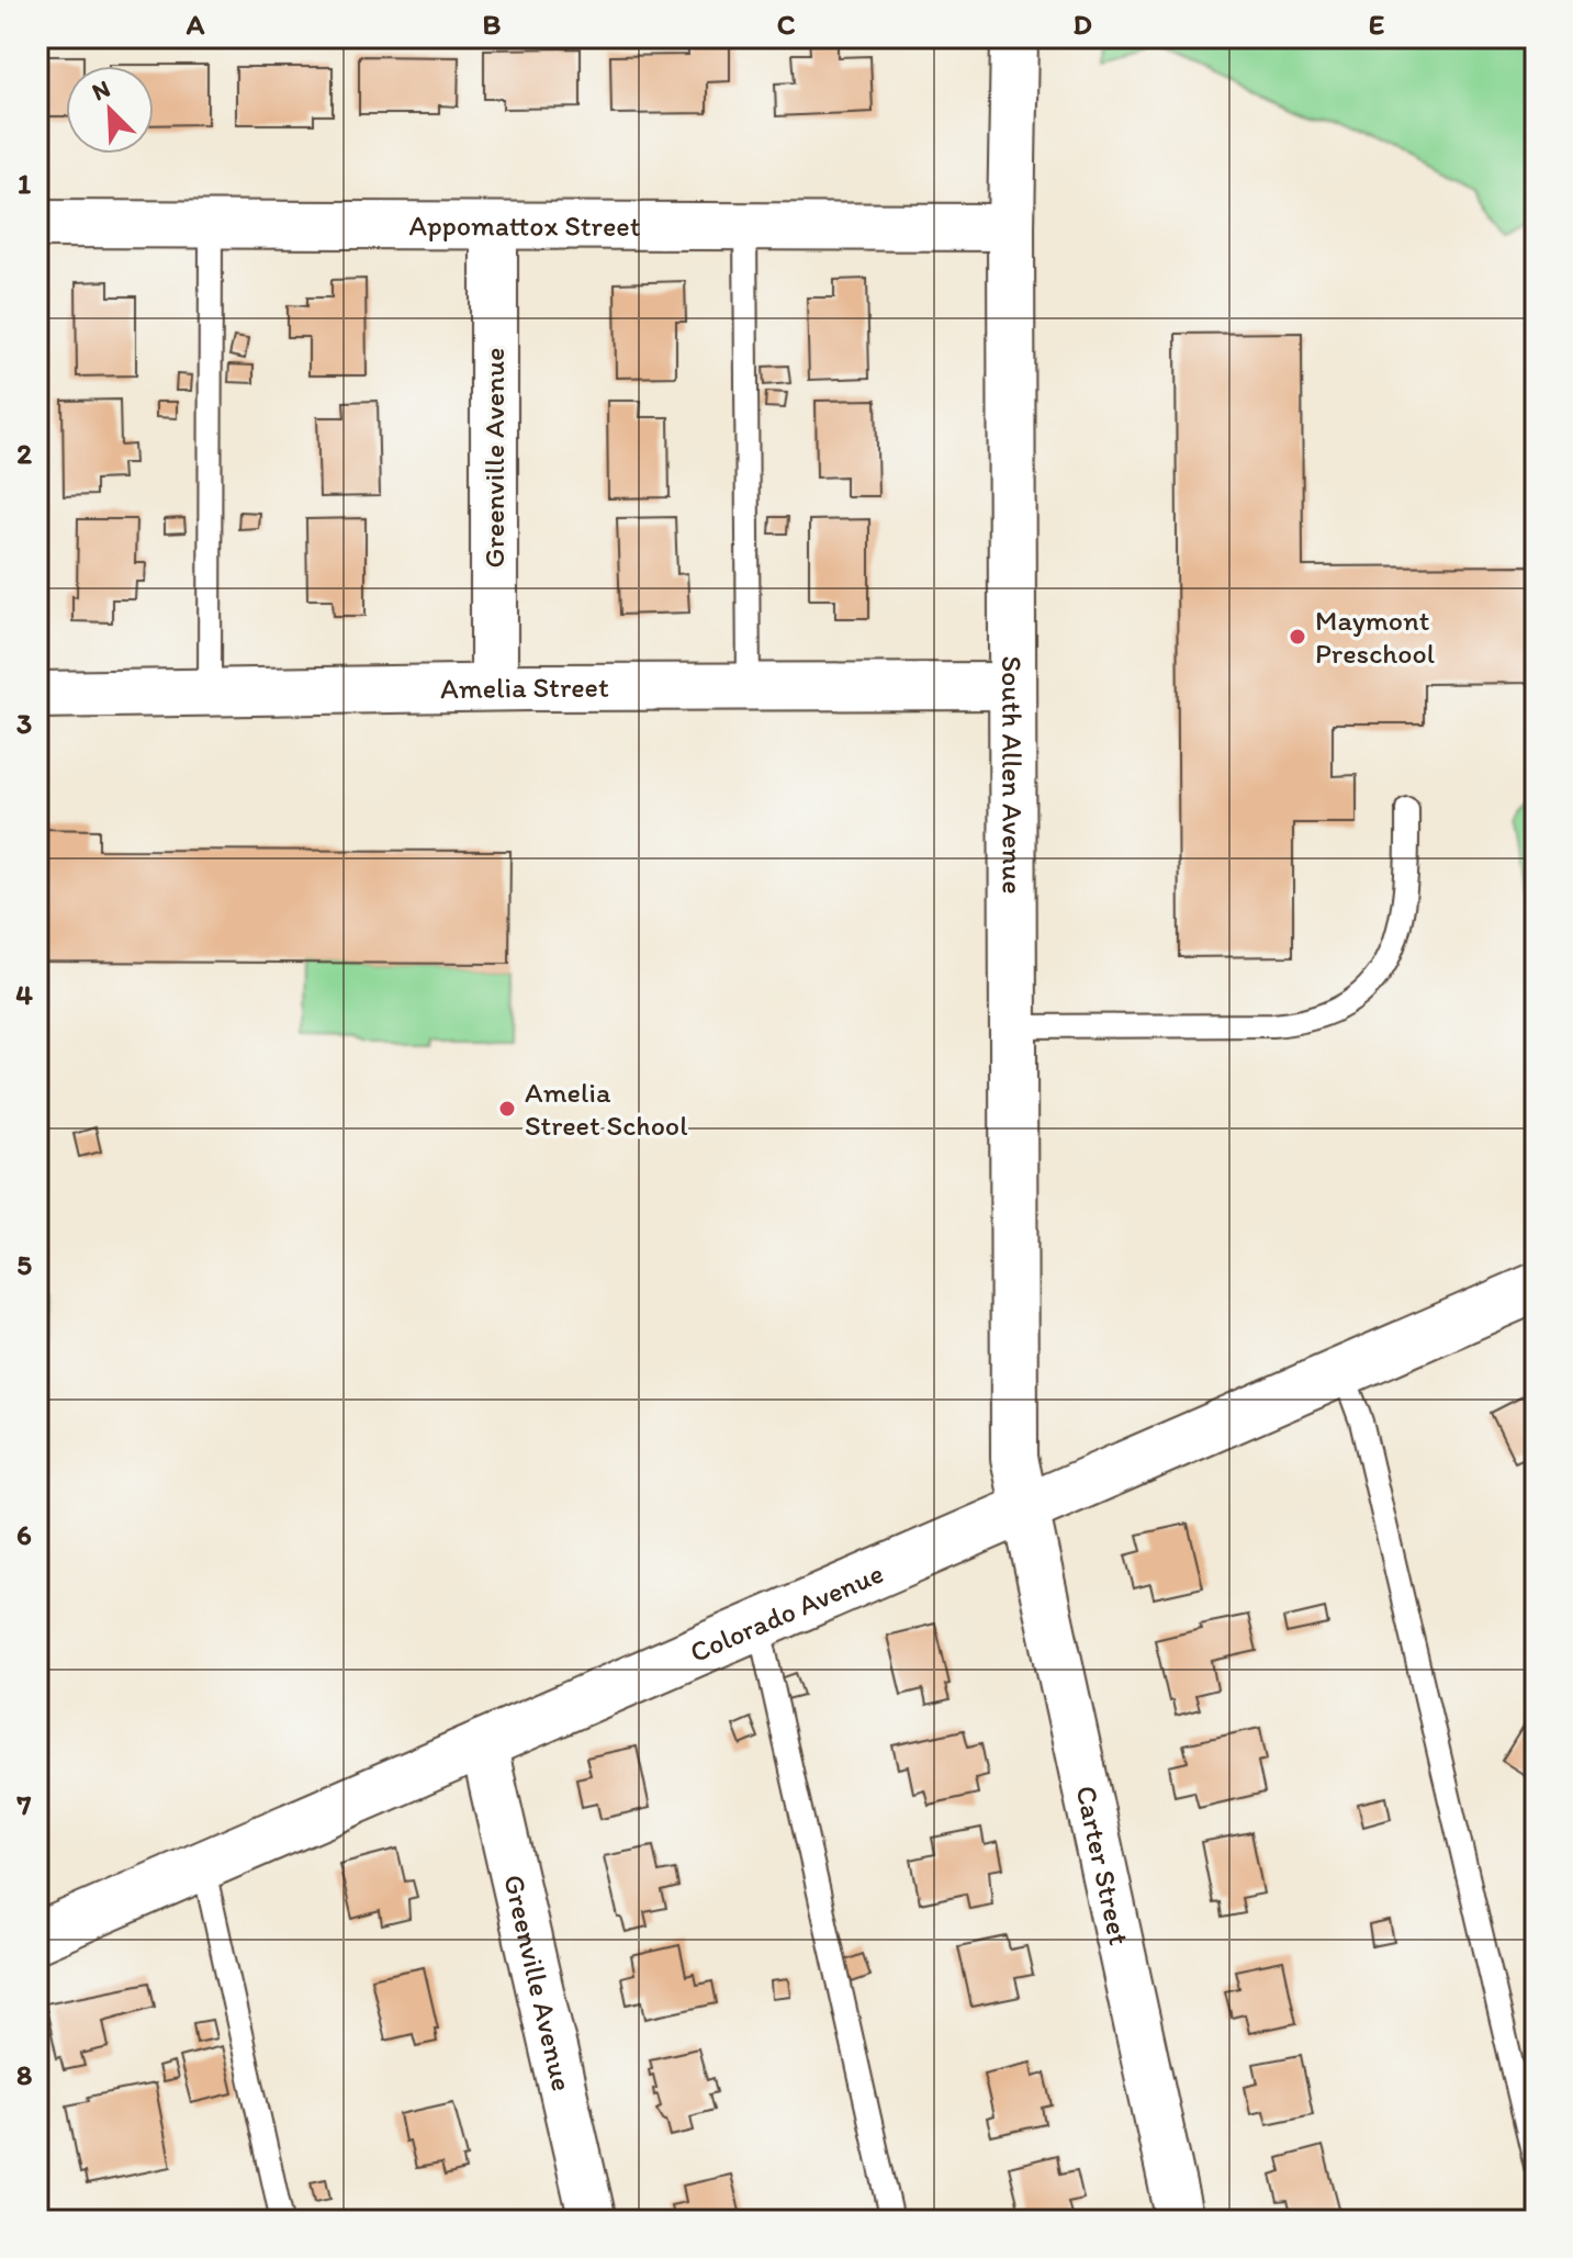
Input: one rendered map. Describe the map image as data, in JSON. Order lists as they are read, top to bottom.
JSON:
{
  "streets": {
    "street": [
      "Appomattox Street",
      "Greenville Avenue",
      "Amelia Street",
      "South Allen Avenue",
      "Colorado Avenue",
      "Carter Street"
    ]
  },
  "crossings": [
    ["Appomattox Street", "Greenville Avenue"],
    ["Appomattox Street", "South Allen Avenue"],
    ["Greenville Avenue", "Amelia Street"],
    ["Greenville Avenue", "Colorado Avenue"],
    ["Amelia Street", "South Allen Avenue"],
    ["South Allen Avenue", "Colorado Avenue"],
    ["South Allen Avenue", "Carter Street"],
    ["Colorado Avenue", "Carter Street"]
  ],
  "places": ["Maymont Preschool", "Amelia Street School"],
  "north": "top left",
  "grid": {
    "columns": [
      "A",
      "B",
      "C",
      "D",
      "E"
    ],
    "rows": [
      "1",
      "2",
      "3",
      "4",
      "5",
      "6",
      "7",
      "8"
    ]
  }
}
